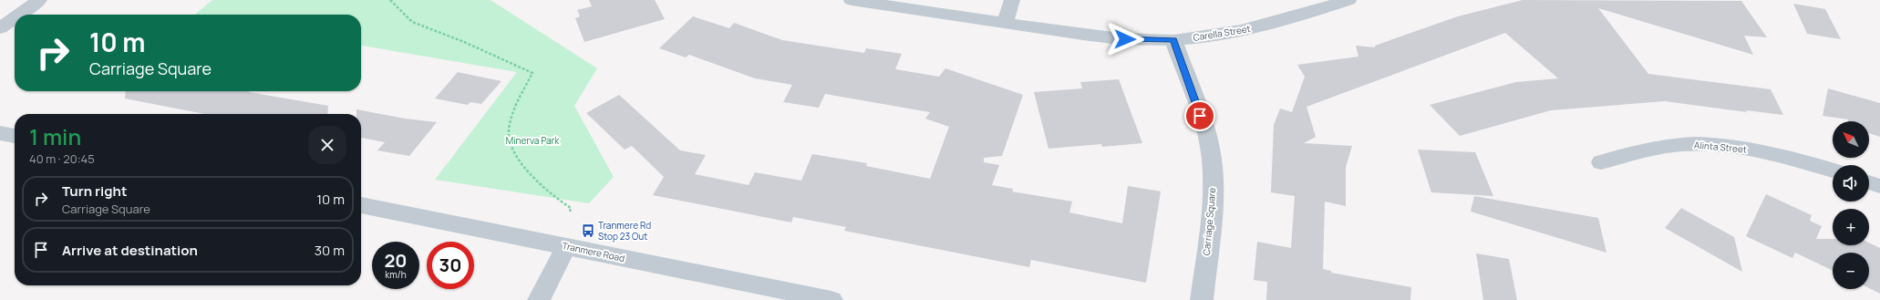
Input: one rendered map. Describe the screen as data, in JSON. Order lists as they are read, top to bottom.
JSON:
{
  "streets": {
    "street": [
      "Carella Street",
      "Alinta Street",
      "Carriage Square",
      "Tranmere Road"
    ]
  },
  "crossings": [
    ["Carella Street", "Carriage Square"]
  ],
  "parks": ["Minerva Park"],
  "places": {
    "bus stop": ["Tranmere Rd Stop 23 Out"]
  },
  "north": "top left",
  "page": {
    "turn": ["10 m", "Carriage Square"],
    "heading": ["1 min", "40 m · 20:45"],
    "map_buttons": ["+", "−"],
    "list": [
      {
        "name": "Turn right",
        "note": "Carriage Square",
        "value": "10 m"
      },
      {
        "name": "Arrive at destination",
        "value": "30 m"
      }
    ],
    "speed": "20 km/h",
    "limit": "30"
  }
}
